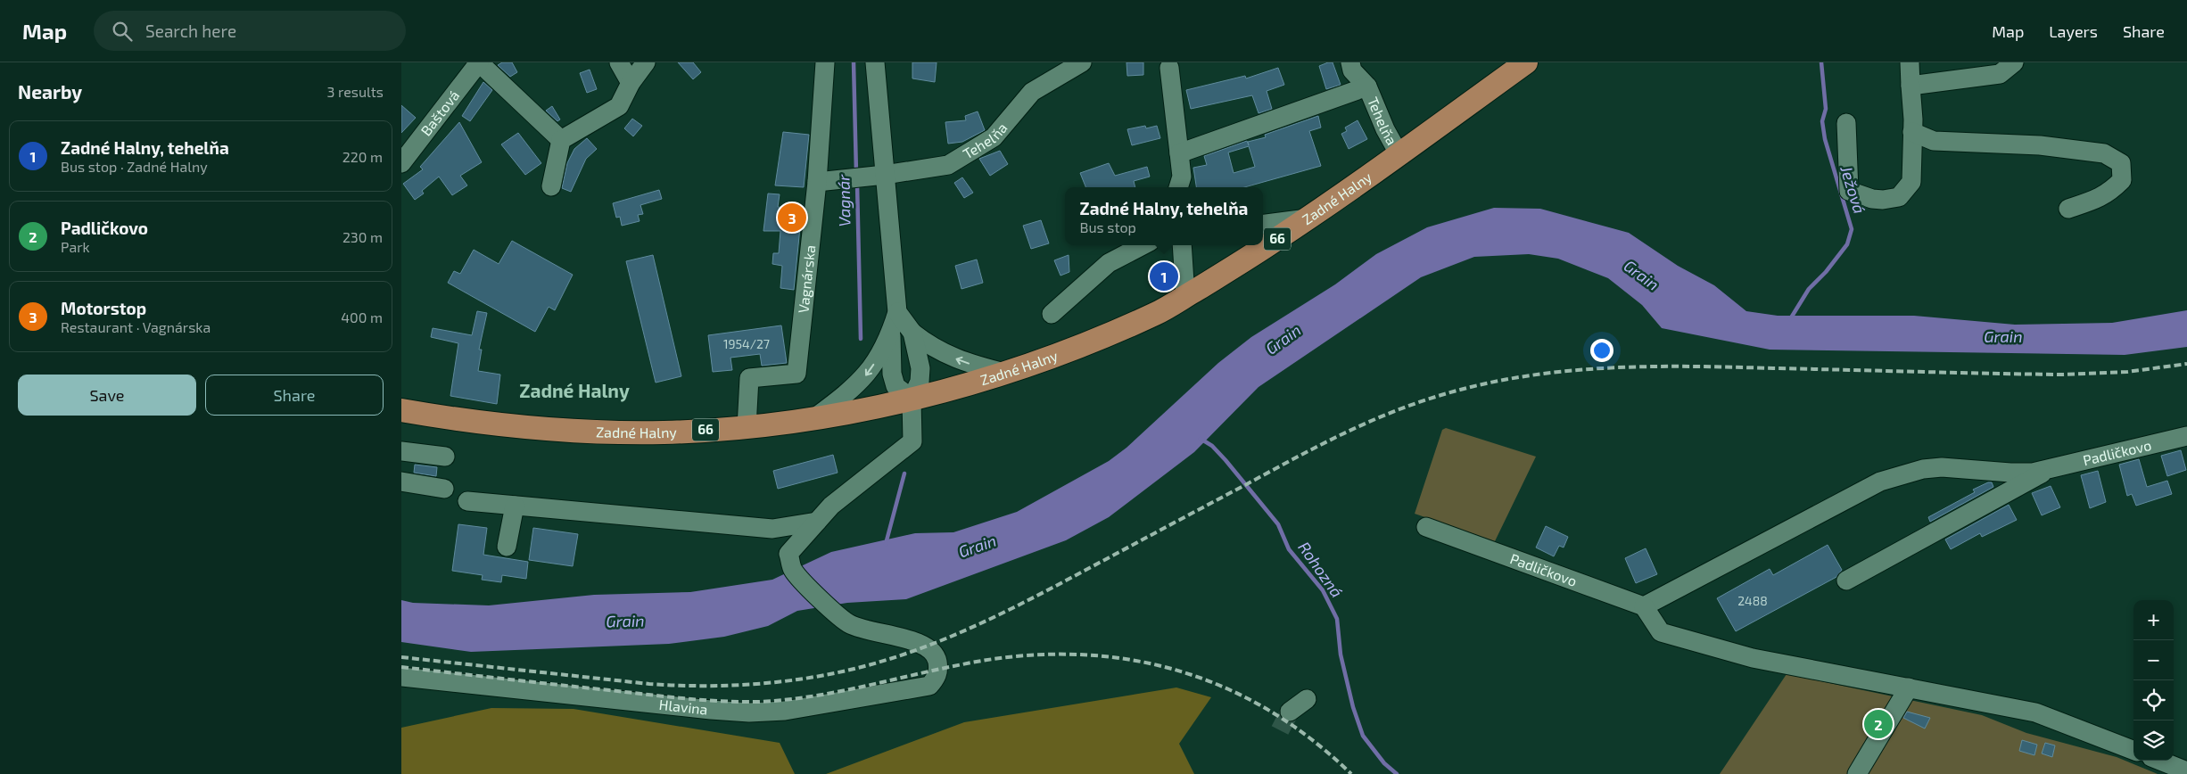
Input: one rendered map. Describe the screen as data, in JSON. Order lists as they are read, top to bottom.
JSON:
{
  "streets": {
    "main road": ["Zadné Halny", "66"],
    "street": [
      "Baštová",
      "Tehelňa",
      "Vagnárska",
      "Padličkovo",
      "Hlavina"
    ]
  },
  "crossings": [
    ["Tehelňa", "Zadné Halny"],
    ["Tehelňa", "Vagnárska"],
    ["Zadné Halny", "Vagnárska"]
  ],
  "districts": ["Zadné Halny"],
  "water": [
    "Ježová",
    "Vagnár",
    "Grain",
    "Rohozná"
  ],
  "house_numbers": ["1954/27", "2488"],
  "page": {
    "header": "Map",
    "search": "Search here",
    "nav": ["Map", "Layers", "Share"],
    "heading": ["Nearby", "3 results"],
    "list": [
      {
        "mark": "1",
        "name": "Zadné Halny, tehelňa",
        "note": "Bus stop · Zadné Halny",
        "value": "220 m"
      },
      {
        "mark": "2",
        "name": "Padličkovo",
        "note": "Park",
        "value": "230 m"
      },
      {
        "mark": "3",
        "name": "Motorstop",
        "note": "Restaurant · Vagnárska",
        "value": "400 m"
      }
    ],
    "popup": ["Zadné Halny, tehelňa", "Bus stop"],
    "pins": ["3", "1", "2"],
    "buttons": ["Save", "Share"],
    "map_buttons": ["+", "−"]
  }
}
